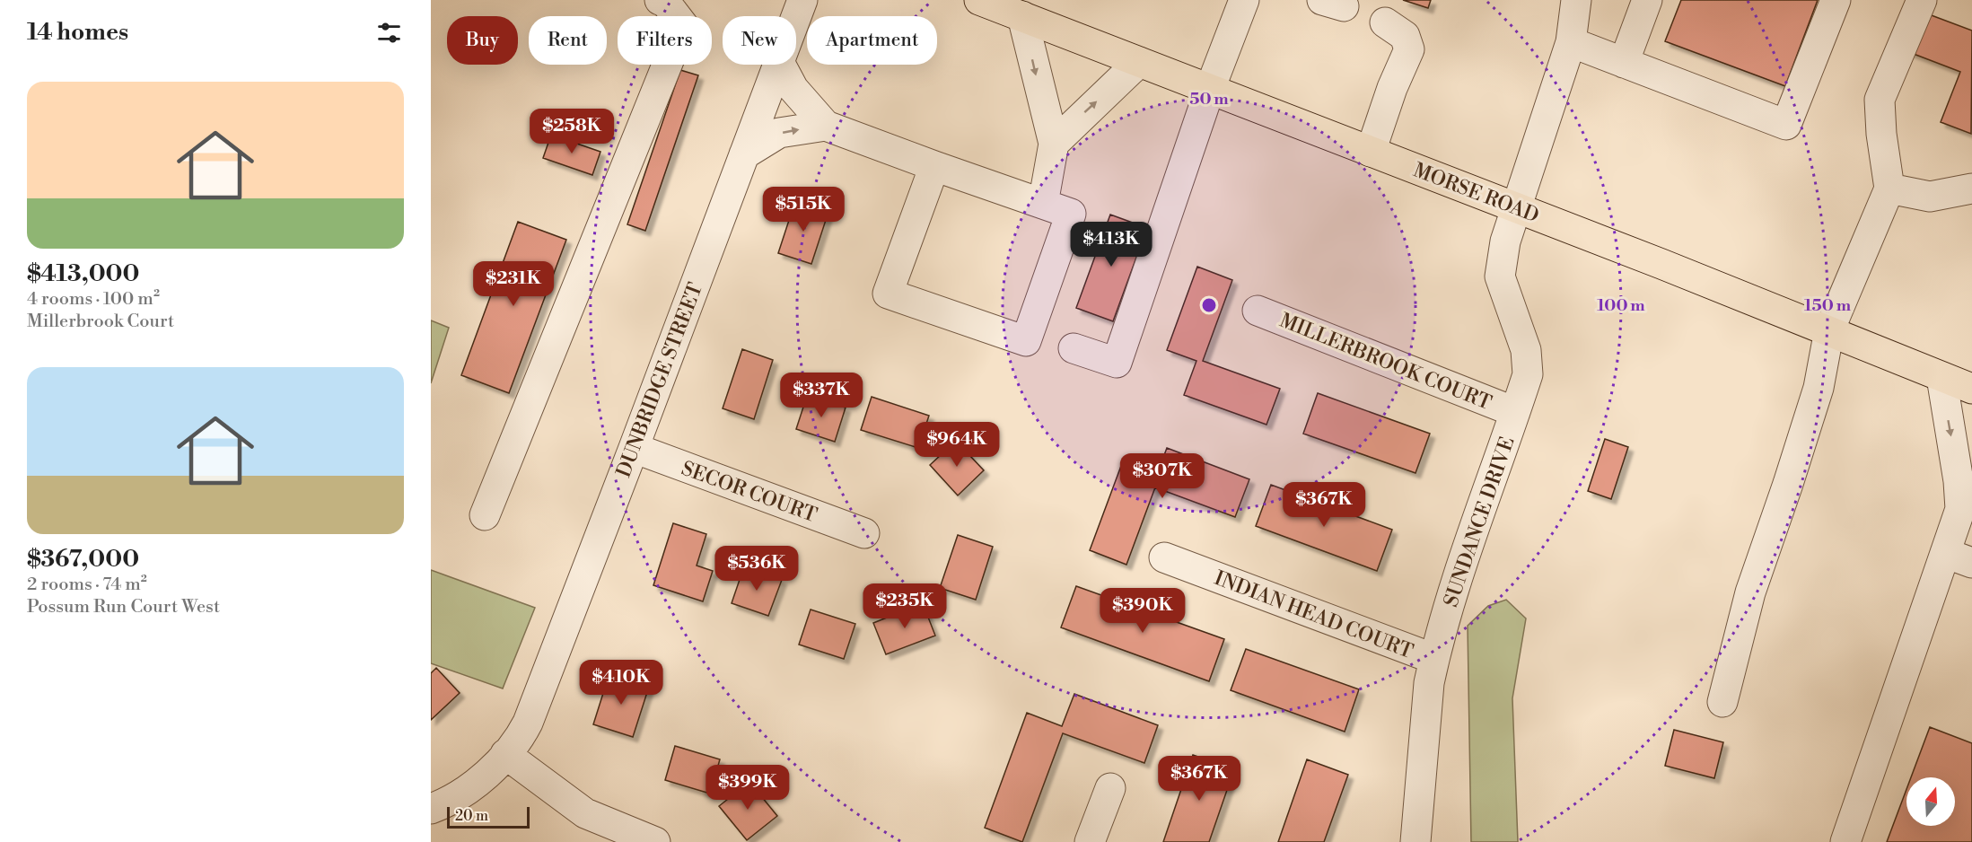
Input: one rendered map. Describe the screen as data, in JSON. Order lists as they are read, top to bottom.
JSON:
{
  "streets": {
    "main road": ["MORSE ROAD"],
    "street": [
      "MILLERBROOK COURT",
      "DUNBRIDGE STREET",
      "SECOR COURT",
      "SUNDANCE DRIVE",
      "INDIAN HEAD COURT"
    ]
  },
  "crossings": [
    ["MORSE ROAD", "SUNDANCE DRIVE"],
    ["MILLERBROOK COURT", "SUNDANCE DRIVE"],
    ["DUNBRIDGE STREET", "SECOR COURT"],
    ["SUNDANCE DRIVE", "INDIAN HEAD COURT"]
  ],
  "scale_bar": "20 m",
  "north": "top",
  "page": {
    "heading": "14 homes",
    "chip": [
      "Buy",
      "Rent",
      "Filters",
      "New",
      "Apartment"
    ],
    "list": [
      {
        "name": "$413,000",
        "note": "4 rooms · 100 m² · Millerbrook Court"
      },
      {
        "name": "$367,000",
        "note": "2 rooms · 74 m² · Possum Run Court West"
      }
    ],
    "price": [
      "$258K",
      "$515K",
      "$413K",
      "$231K",
      "$337K",
      "$964K",
      "$307K",
      "$367K",
      "$536K",
      "$235K",
      "$390K",
      "$410K",
      "$367K",
      "$399K"
    ],
    "scale": "20 m"
  },
  "rings": ["50 m", "100 m", "150 m"]
}
